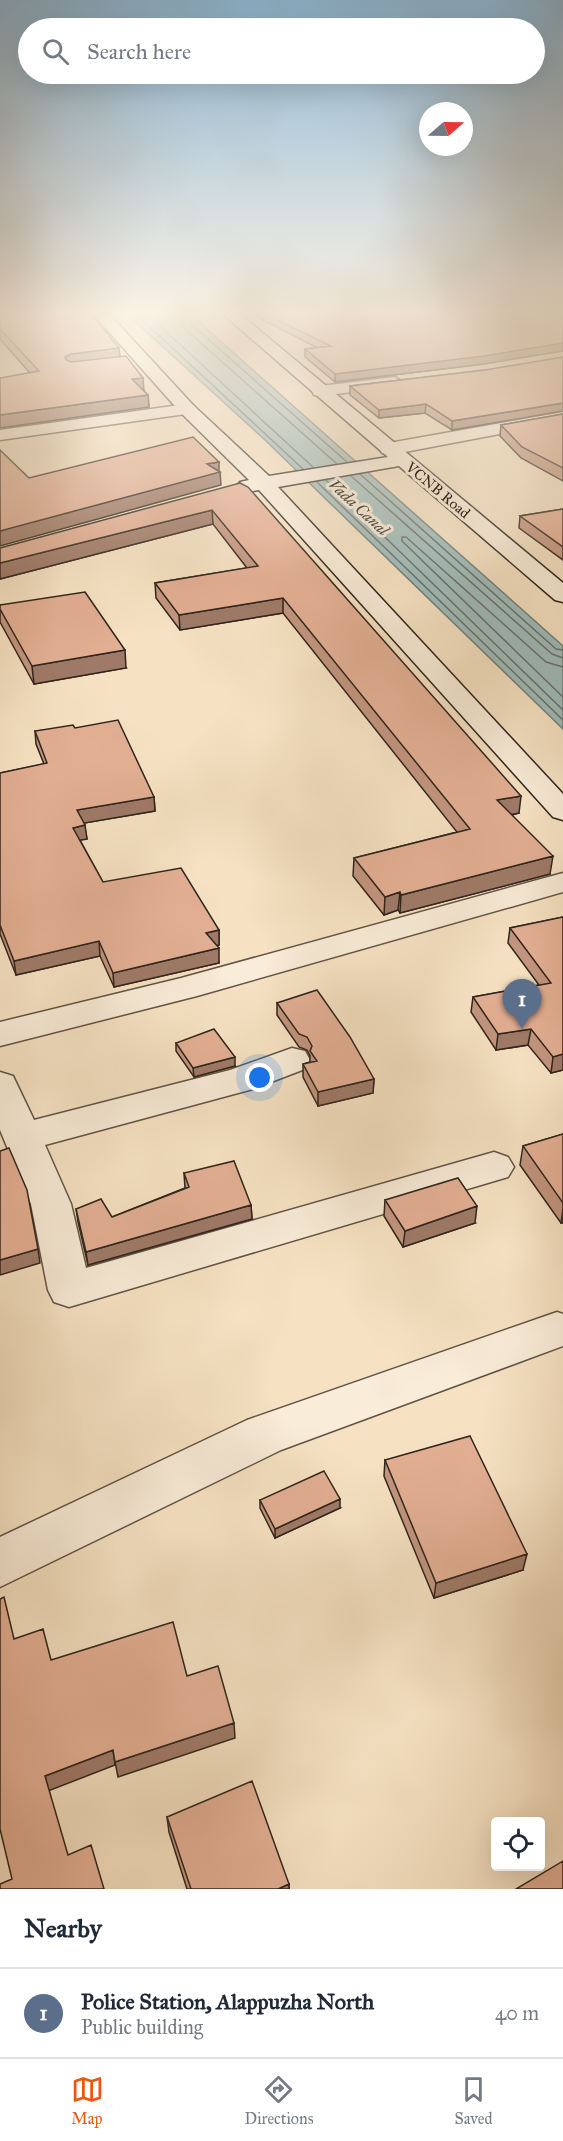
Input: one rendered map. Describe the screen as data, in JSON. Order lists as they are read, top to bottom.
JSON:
{
  "streets": {
    "main road": ["VCNB Road"]
  },
  "water": ["Vada Canal"],
  "north": "right",
  "page": {
    "search": "Search here",
    "pins": "1",
    "heading": "Nearby",
    "list": [
      {
        "mark": "1",
        "name": "Police Station, Alappuzha North",
        "note": "Public building",
        "value": "40 m"
      }
    ],
    "nav": ["Map", "Directions", "Saved"]
  }
}
